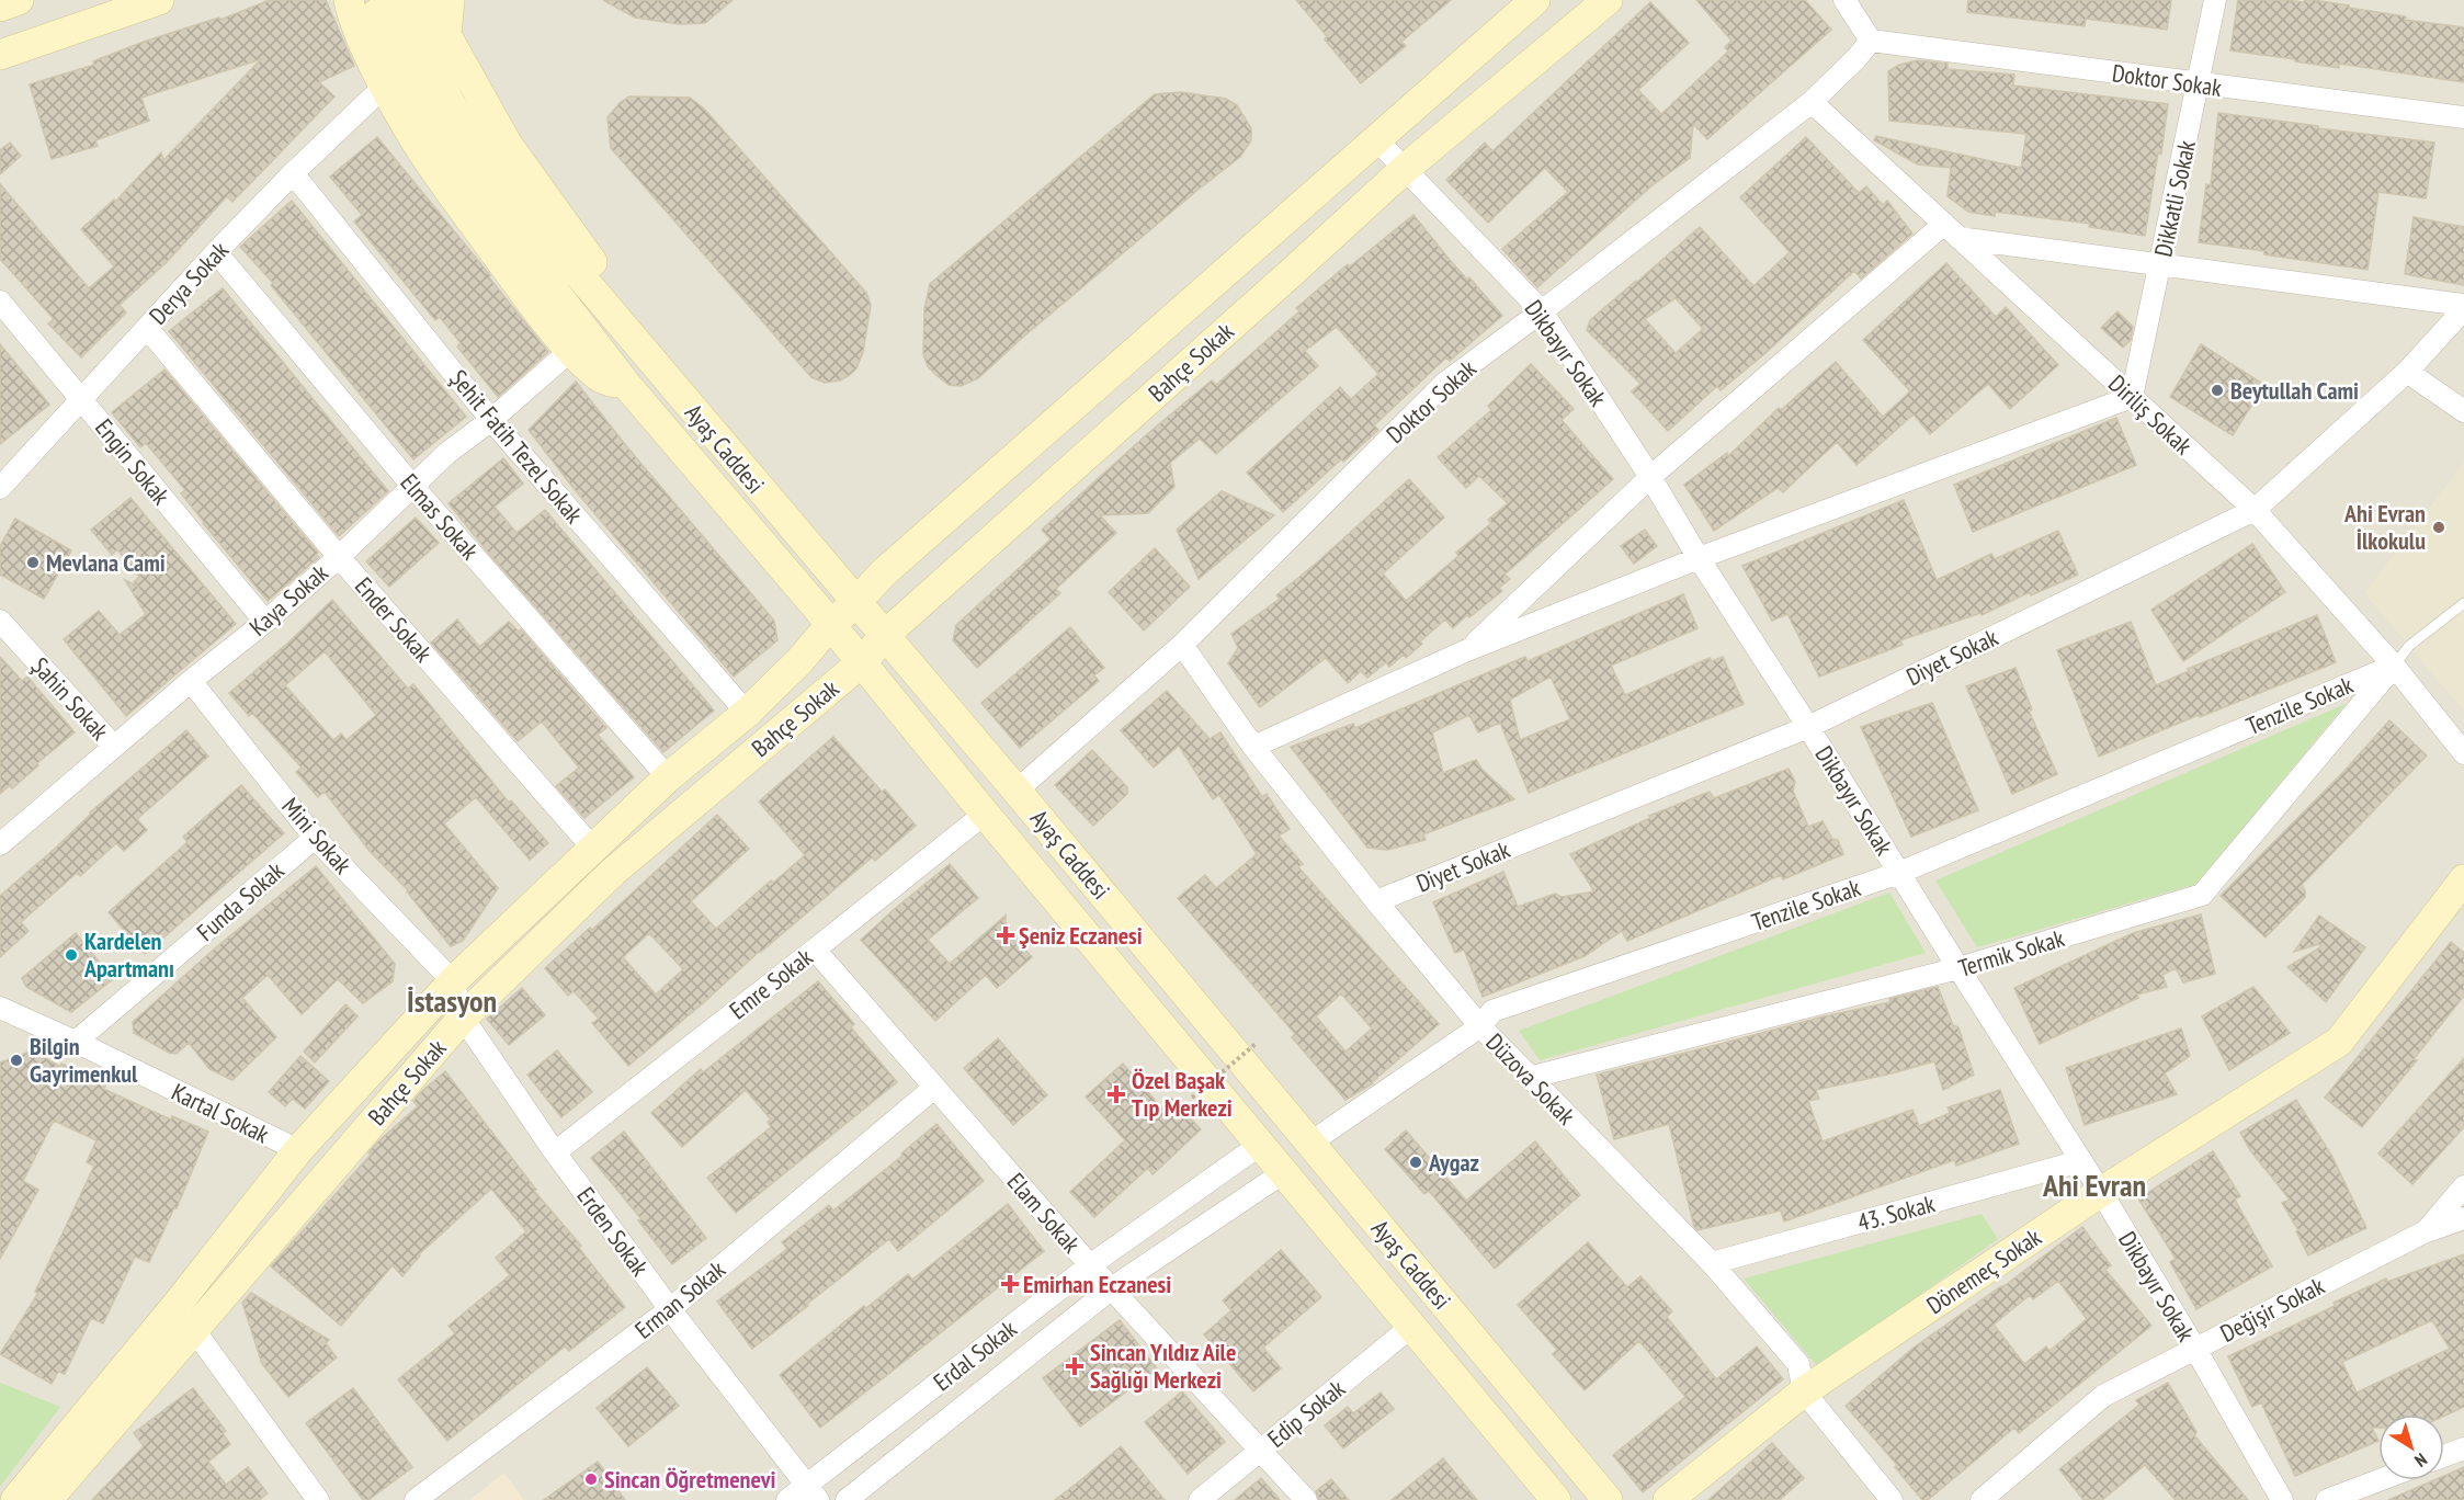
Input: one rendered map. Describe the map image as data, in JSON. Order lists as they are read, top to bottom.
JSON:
{
  "streets": {
    "street": [
      "Doktor Sokak",
      "Dikkatli Sokak",
      "Derya Sokak",
      "Dikbayır Sokak",
      "Bahçe Sokak",
      "Diriliş Sokak",
      "Şehit Fatih Tezel Sokak",
      "Ayaş Caddesi",
      "Engin Sokak",
      "Elmas Sokak",
      "Kaya Sokak",
      "Ender Sokak",
      "Diyet Sokak",
      "Şahin Sokak",
      "Tenzile Sokak",
      "Mini Sokak",
      "Funda Sokak",
      "Termik Sokak",
      "Emre Sokak",
      "Düzova Sokak",
      "Kartal Sokak",
      "Elam Sokak",
      "43. Sokak",
      "Erden Sokak",
      "Dönemeç Sokak",
      "Erman Sokak",
      "Değişir Sokak",
      "Erdal Sokak",
      "Edip Sokak"
    ]
  },
  "crossings": [
    ["Doktor Sokak", "Dikkatli Sokak"],
    ["Doktor Sokak", "Dikbayır Sokak"],
    ["Doktor Sokak", "Diriliş Sokak"],
    ["Doktor Sokak", "Ayaş Caddesi"],
    ["Doktor Sokak", "Düzova Sokak"],
    ["Dikkatli Sokak", "Diriliş Sokak"],
    ["Derya Sokak", "Şehit Fatih Tezel Sokak"],
    ["Derya Sokak", "Engin Sokak"],
    ["Derya Sokak", "Elmas Sokak"],
    ["Derya Sokak", "Ender Sokak"],
    ["Dikbayır Sokak", "Bahçe Sokak"],
    ["Dikbayır Sokak", "Diyet Sokak"],
    ["Dikbayır Sokak", "Tenzile Sokak"],
    ["Dikbayır Sokak", "Termik Sokak"],
    ["Dikbayır Sokak", "43. Sokak"],
    ["Dikbayır Sokak", "Dönemeç Sokak"],
    ["Dikbayır Sokak", "Değişir Sokak"],
    ["Bahçe Sokak", "Şehit Fatih Tezel Sokak"],
    ["Bahçe Sokak", "Ayaş Caddesi"],
    ["Bahçe Sokak", "Elmas Sokak"],
    ["Bahçe Sokak", "Ender Sokak"],
    ["Bahçe Sokak", "Mini Sokak"],
    ["Bahçe Sokak", "Kartal Sokak"],
    ["Bahçe Sokak", "Erden Sokak"],
    ["Diriliş Sokak", "Diyet Sokak"],
    ["Diriliş Sokak", "Tenzile Sokak"],
    ["Diriliş Sokak", "Termik Sokak"],
    ["Şehit Fatih Tezel Sokak", "Kaya Sokak"],
    ["Ayaş Caddesi", "Tenzile Sokak"],
    ["Ayaş Caddesi", "Emre Sokak"],
    ["Ayaş Caddesi", "Erdal Sokak"],
    ["Ayaş Caddesi", "Edip Sokak"],
    ["Engin Sokak", "Kaya Sokak"],
    ["Elmas Sokak", "Kaya Sokak"],
    ["Kaya Sokak", "Ender Sokak"],
    ["Kaya Sokak", "Şahin Sokak"],
    ["Kaya Sokak", "Mini Sokak"],
    ["Diyet Sokak", "Düzova Sokak"],
    ["Tenzile Sokak", "Termik Sokak"],
    ["Tenzile Sokak", "Düzova Sokak"],
    ["Mini Sokak", "Funda Sokak"],
    ["Mini Sokak", "Erden Sokak"],
    ["Funda Sokak", "Kartal Sokak"],
    ["Termik Sokak", "Düzova Sokak"],
    ["Emre Sokak", "Elam Sokak"],
    ["Emre Sokak", "Erden Sokak"],
    ["Düzova Sokak", "43. Sokak"],
    ["Düzova Sokak", "Dönemeç Sokak"],
    ["Elam Sokak", "Erman Sokak"],
    ["Elam Sokak", "Erdal Sokak"],
    ["Elam Sokak", "Edip Sokak"],
    ["Erden Sokak", "Erman Sokak"],
    ["Erden Sokak", "Erdal Sokak"]
  ],
  "districts": ["İstasyon", "Ahi Evran"],
  "places": {
    "other": [
      "Beytullah Cami",
      "Ahi Evran İlkokulu",
      "Mevlana Cami",
      "Kardelen Apartmanı",
      "Bilgin Gayrimenkul",
      "Aygaz",
      "Sincan Öğretmenevi"
    ],
    "health": [
      "Şeniz Eczanesi",
      "Özel Başak Tıp Merkezi",
      "Emirhan Eczanesi",
      "Sincan Yıldız Aile Sağlığı Merkezi"
    ]
  },
  "north": "bottom right"
}
